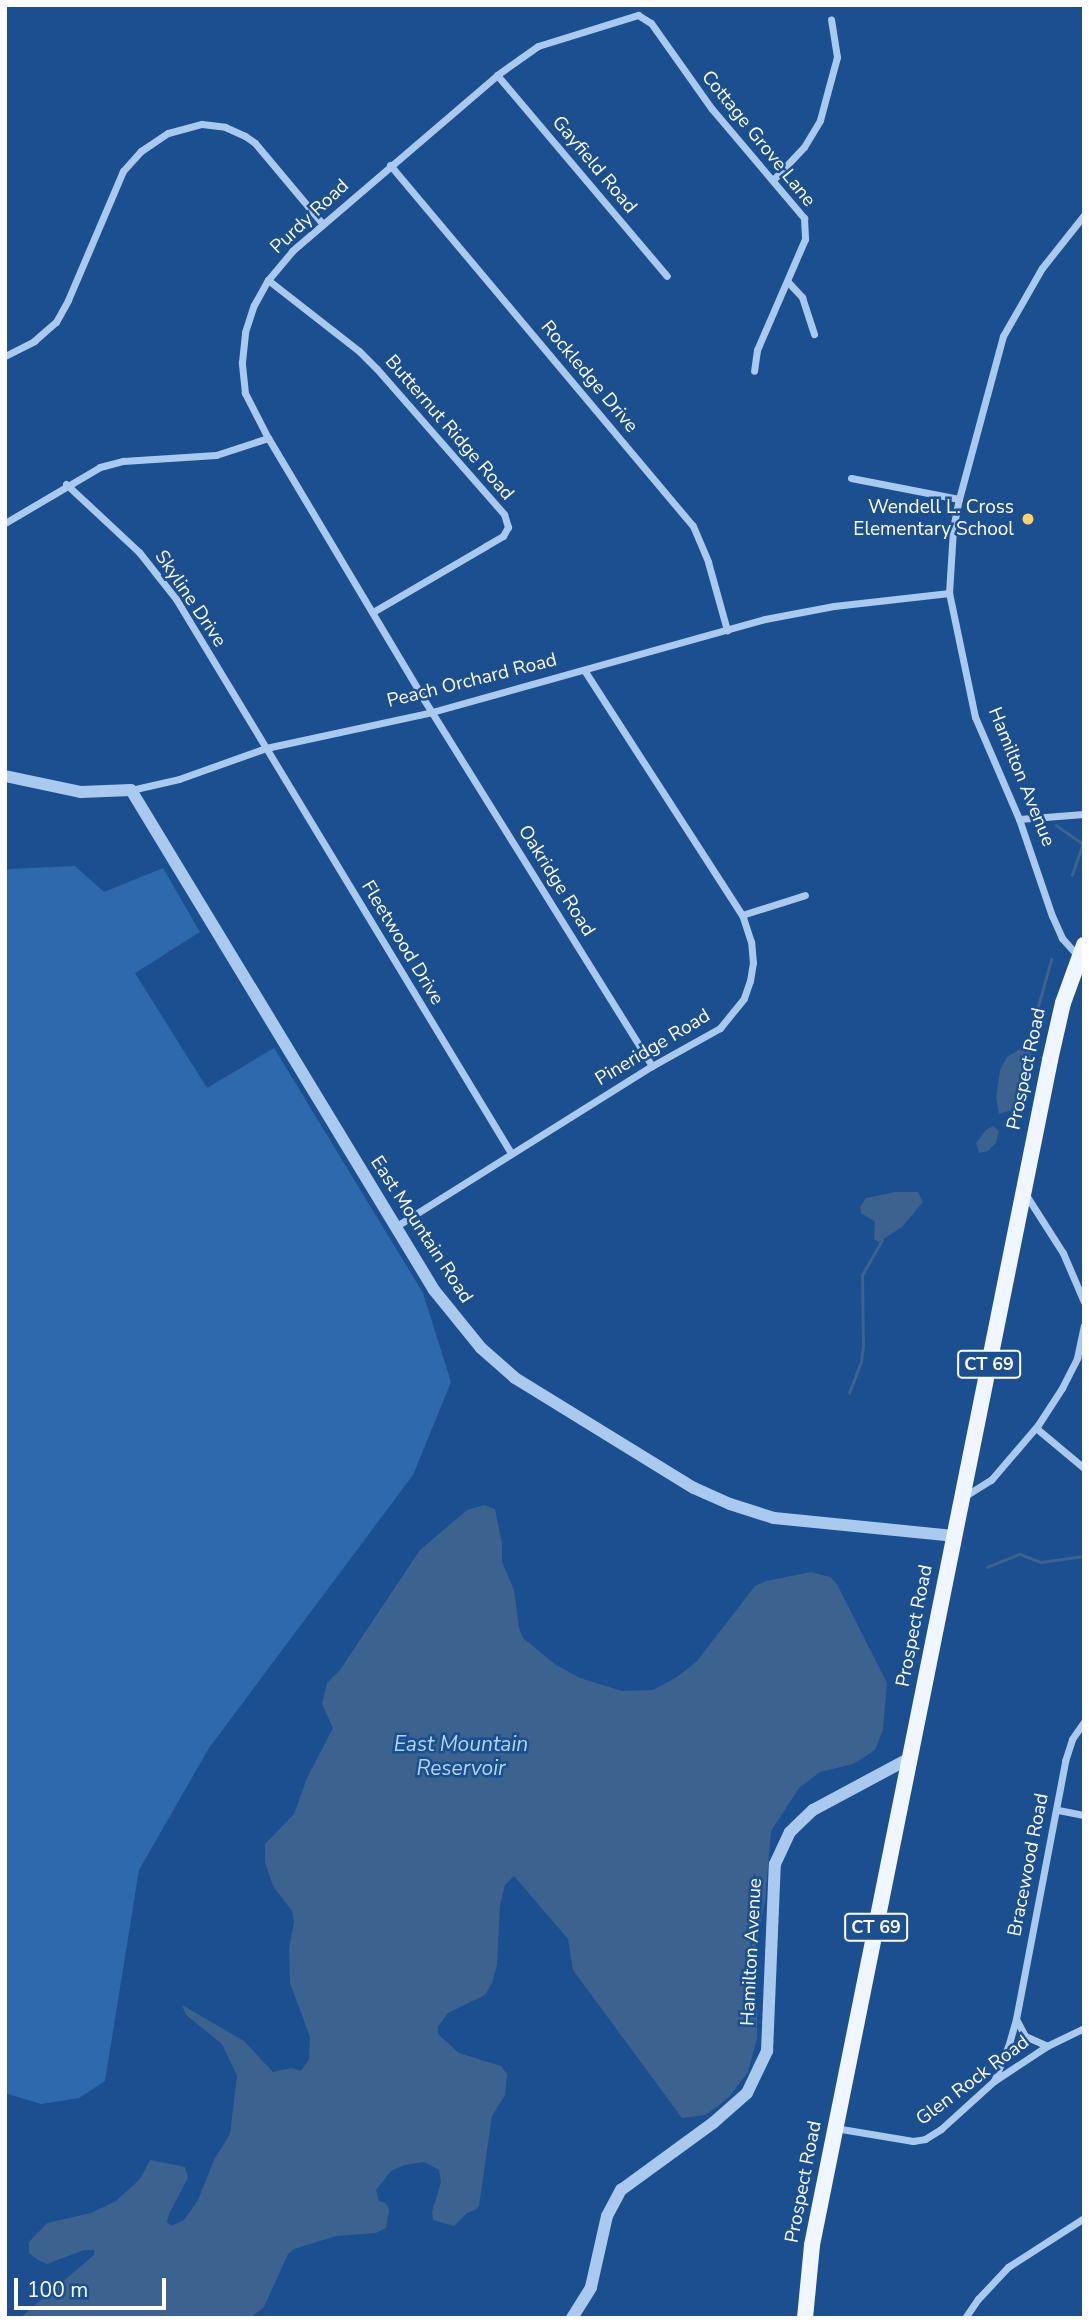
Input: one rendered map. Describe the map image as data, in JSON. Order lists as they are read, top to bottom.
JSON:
{
  "streets": {
    "main road": ["Prospect Road", "CT 69"],
    "street": [
      "Cottage Grove Lane",
      "Gayfield Road",
      "Purdy Road",
      "Rockledge Drive",
      "Butternut Ridge Road",
      "Skyline Drive",
      "Peach Orchard Road",
      "Hamilton Avenue",
      "Oakridge Road",
      "Fleetwood Drive",
      "Pineridge Road",
      "East Mountain Road",
      "Bracewood Road",
      "Glen Rock Road"
    ]
  },
  "crossings": [
    ["Cottage Grove Lane", "Purdy Road"],
    ["Gayfield Road", "Purdy Road"],
    ["Purdy Road", "Rockledge Drive"],
    ["Purdy Road", "Butternut Ridge Road"],
    ["Purdy Road", "Peach Orchard Road"],
    ["Purdy Road", "Oakridge Road"],
    ["Rockledge Drive", "Peach Orchard Road"],
    ["Skyline Drive", "Peach Orchard Road"],
    ["Skyline Drive", "Fleetwood Drive"],
    ["Peach Orchard Road", "Hamilton Avenue"],
    ["Peach Orchard Road", "Oakridge Road"],
    ["Peach Orchard Road", "Fleetwood Drive"],
    ["Peach Orchard Road", "Pineridge Road"],
    ["Peach Orchard Road", "East Mountain Road"],
    ["Hamilton Avenue", "Prospect Road"],
    ["Oakridge Road", "Pineridge Road"],
    ["Fleetwood Drive", "Pineridge Road"],
    ["Pineridge Road", "East Mountain Road"],
    ["Prospect Road", "East Mountain Road"],
    ["Prospect Road", "Glen Rock Road"],
    ["Bracewood Road", "Glen Rock Road"]
  ],
  "water": ["East Mountain Reservoir"],
  "places": ["Wendell L. Cross Elementary School"],
  "scale_bar": "100 m"
}
